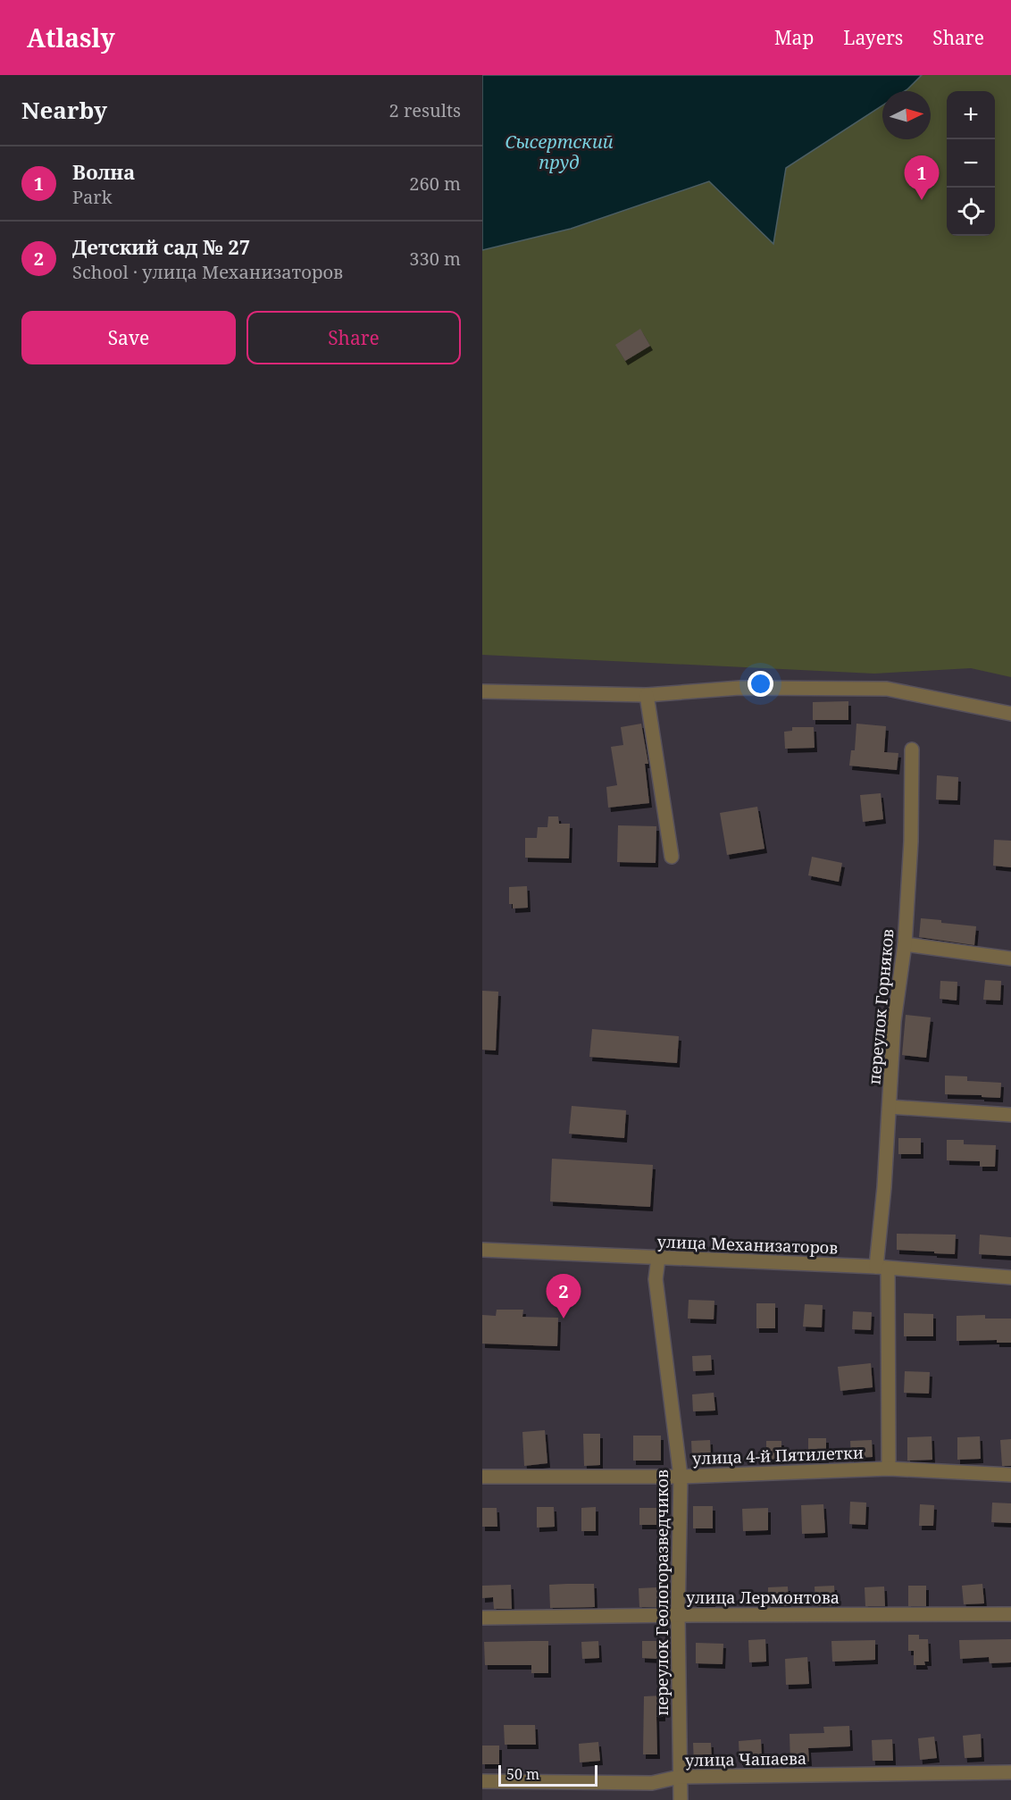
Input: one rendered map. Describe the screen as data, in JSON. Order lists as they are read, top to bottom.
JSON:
{
  "streets": {
    "street": [
      "переулок Горняков",
      "улица Механизаторов",
      "улица 4-й Пятилетки",
      "переулок Геологоразведчиков",
      "улица Лермонтова",
      "улица Чапаева"
    ]
  },
  "crossings": [
    ["переулок Горняков", "улица Механизаторов"],
    ["переулок Горняков", "улица 4-й Пятилетки"],
    ["улица Механизаторов", "переулок Геологоразведчиков"],
    ["улица 4-й Пятилетки", "переулок Геологоразведчиков"],
    ["переулок Геологоразведчиков", "улица Лермонтова"],
    ["переулок Геологоразведчиков", "улица Чапаева"]
  ],
  "water": ["Сысертский пруд"],
  "scale_bar": "50 m",
  "north": "right",
  "page": {
    "header": "Atlasly",
    "nav": ["Map", "Layers", "Share"],
    "heading": ["Nearby", "2 results"],
    "map_buttons": ["+", "−"],
    "list": [
      {
        "mark": "1",
        "name": "Волна",
        "note": "Park",
        "value": "260 m"
      },
      {
        "mark": "2",
        "name": "Детский сад № 27",
        "note": "School · улица Механизаторов",
        "value": "330 m"
      }
    ],
    "pins": ["1", "2"],
    "buttons": ["Save", "Share"],
    "scale": "50 m"
  }
}
